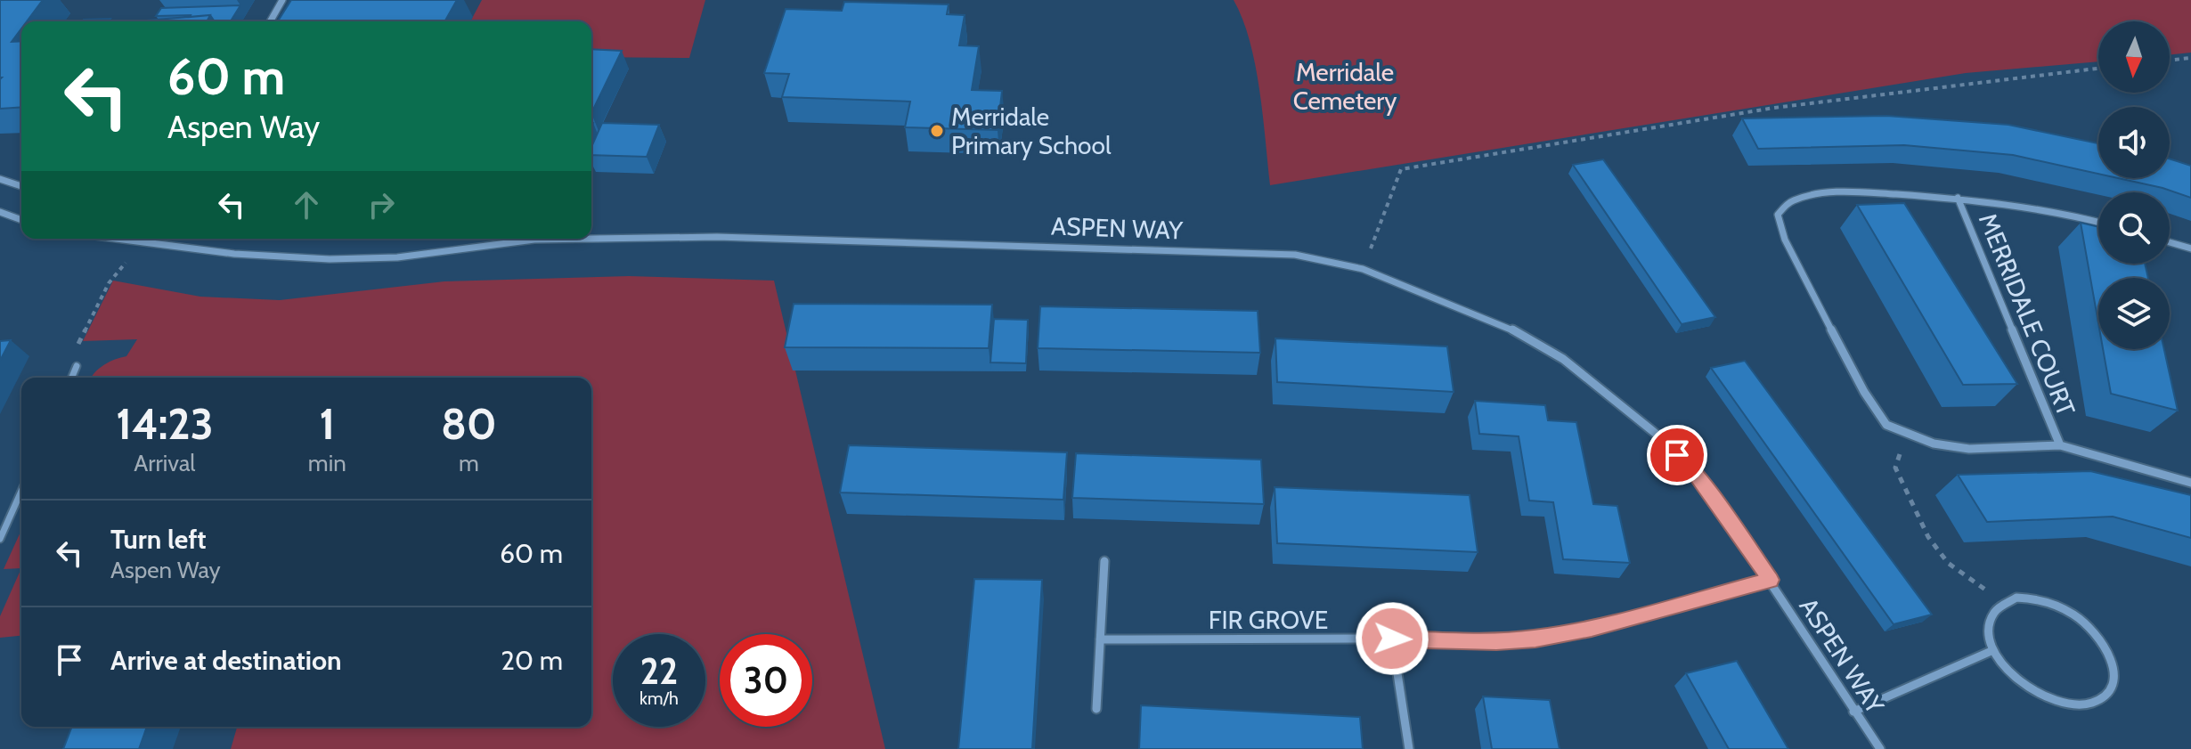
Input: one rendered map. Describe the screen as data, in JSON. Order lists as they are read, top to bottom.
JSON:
{
  "streets": {
    "street": ["ASPEN WAY", "MERRIDALE COURT", "FIR GROVE"]
  },
  "crossings": [
    ["ASPEN WAY", "FIR GROVE"]
  ],
  "parks": ["Merridale Cemetery"],
  "places": ["Merridale Primary School"],
  "north": "bottom",
  "page": {
    "turn": ["60 m", "Aspen Way"],
    "eta": [
      "14:23",
      "Arrival",
      "1",
      "min",
      "80",
      "m"
    ],
    "list": [
      {
        "name": "Turn left",
        "note": "Aspen Way",
        "value": "60 m"
      },
      {
        "name": "Arrive at destination",
        "value": "20 m"
      }
    ],
    "speed": "22 km/h",
    "limit": "30"
  }
}
